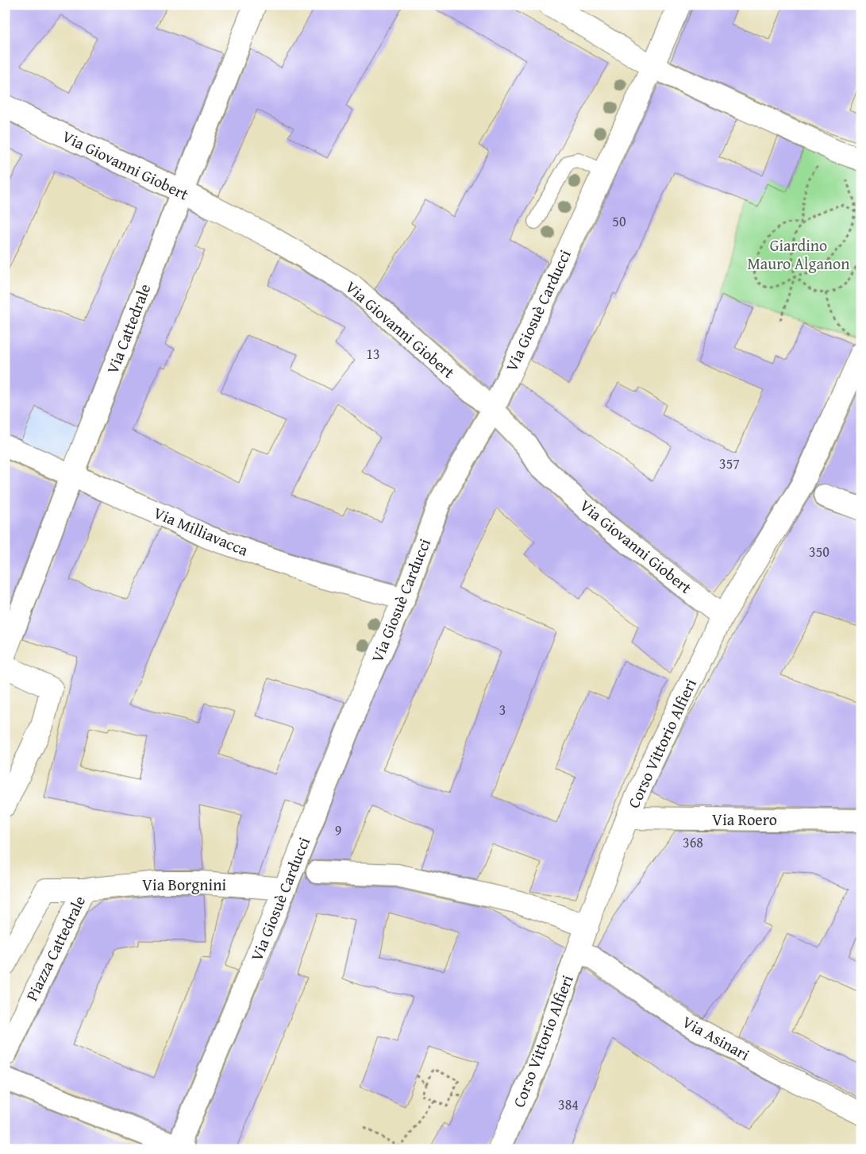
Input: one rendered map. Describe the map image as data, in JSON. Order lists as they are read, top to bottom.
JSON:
{
  "streets": {
    "street": [
      "Via Giovanni Giobert",
      "Via Giosuè Carducci",
      "Via Cattedrale",
      "Via Milliavacca",
      "Corso Vittorio Alfieri",
      "Via Roero",
      "Via Borgnini",
      "Piazza Cattedrale",
      "Via Asinari"
    ]
  },
  "crossings": [
    ["Via Giovanni Giobert", "Via Giosuè Carducci"],
    ["Via Giovanni Giobert", "Via Cattedrale"],
    ["Via Giovanni Giobert", "Corso Vittorio Alfieri"],
    ["Via Giosuè Carducci", "Via Milliavacca"],
    ["Via Giosuè Carducci", "Via Borgnini"],
    ["Via Cattedrale", "Via Milliavacca"],
    ["Corso Vittorio Alfieri", "Via Roero"],
    ["Corso Vittorio Alfieri", "Via Asinari"],
    ["Via Borgnini", "Piazza Cattedrale"]
  ],
  "parks": ["Giardino Mauro Alganon"],
  "house_numbers": [
    "50",
    "13",
    "357",
    "350",
    "3",
    "9",
    "368",
    "384"
  ]
}
